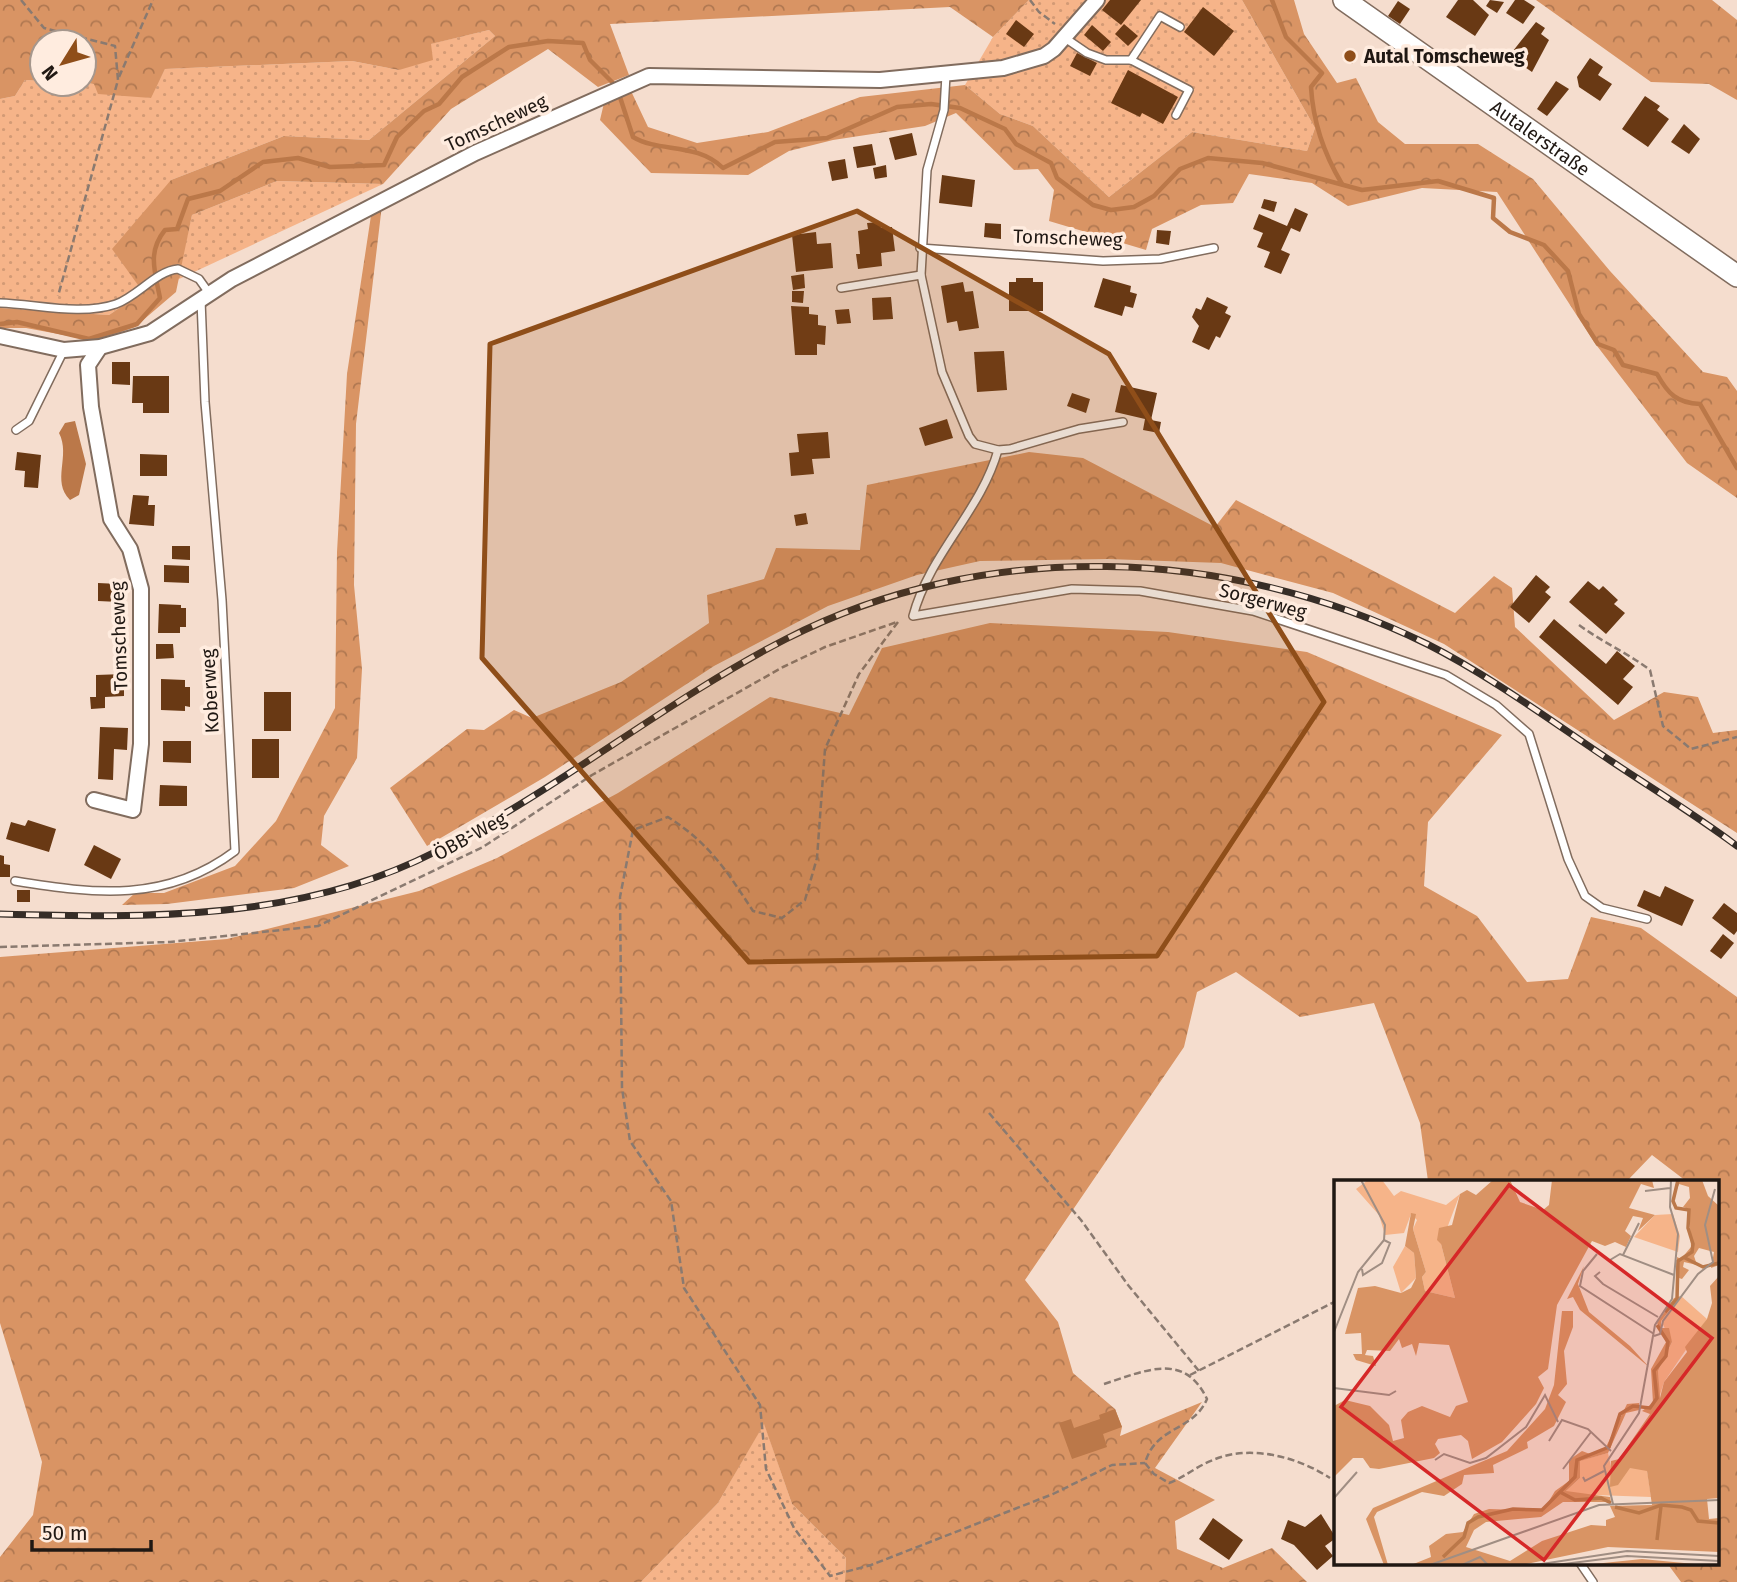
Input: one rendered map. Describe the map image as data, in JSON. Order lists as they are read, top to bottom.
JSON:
{
  "streets": {
    "main road": ["Autalerstraße"],
    "street": ["Tomscheweg"],
    "lane": ["Sorgerweg", "Koberweg"],
    "path": ["ÖBB-Weg"]
  },
  "crossings": [
    ["Tomscheweg", "Koberweg"],
    ["Sorgerweg", "ÖBB-Weg"]
  ],
  "places": ["Autal Tomscheweg"],
  "scale_bar": "50 m",
  "north": "bottom left"
}
